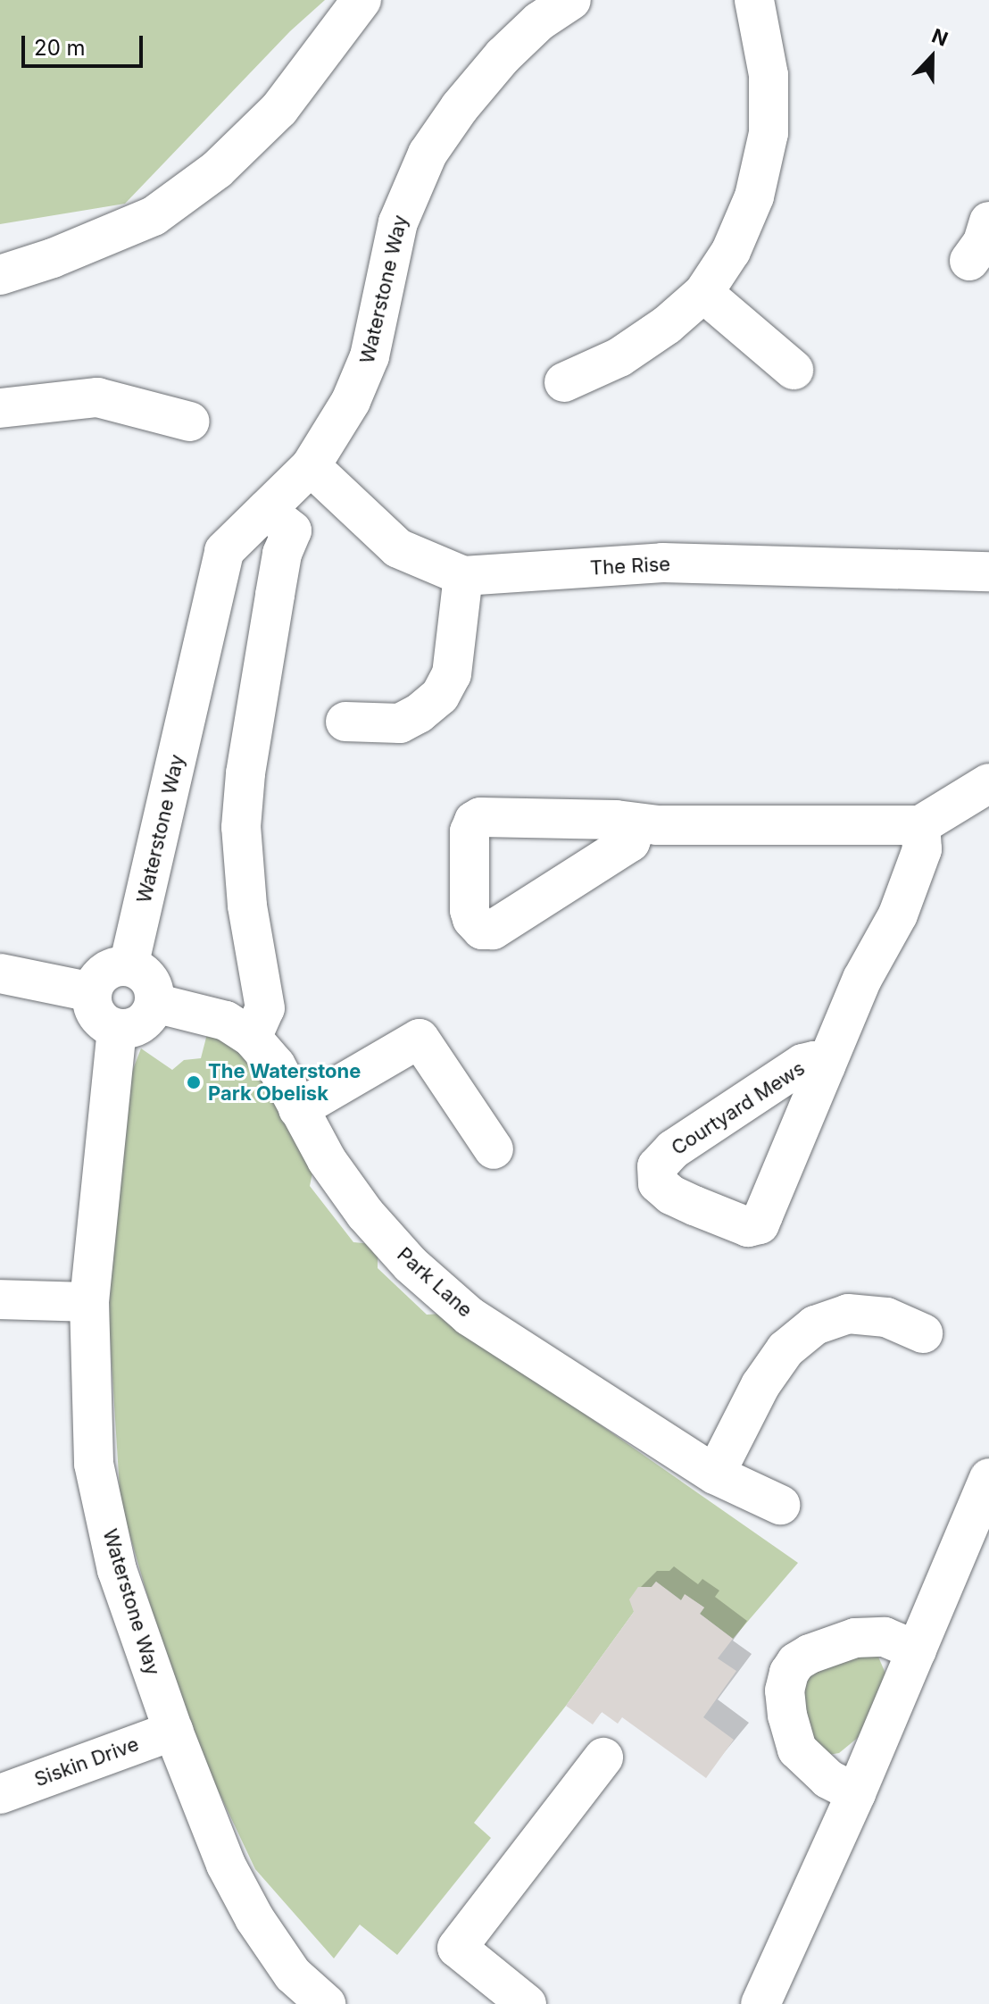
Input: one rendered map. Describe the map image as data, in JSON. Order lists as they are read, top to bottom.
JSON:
{
  "streets": {
    "street": [
      "Waterstone Way",
      "The Rise",
      "Courtyard Mews",
      "Park Lane",
      "Siskin Drive"
    ]
  },
  "crossings": [
    ["Waterstone Way", "The Rise"],
    ["Waterstone Way", "Park Lane"],
    ["Waterstone Way", "Siskin Drive"]
  ],
  "places": ["The Waterstone Park Obelisk"],
  "scale_bar": "20 m",
  "north": "top"
}
